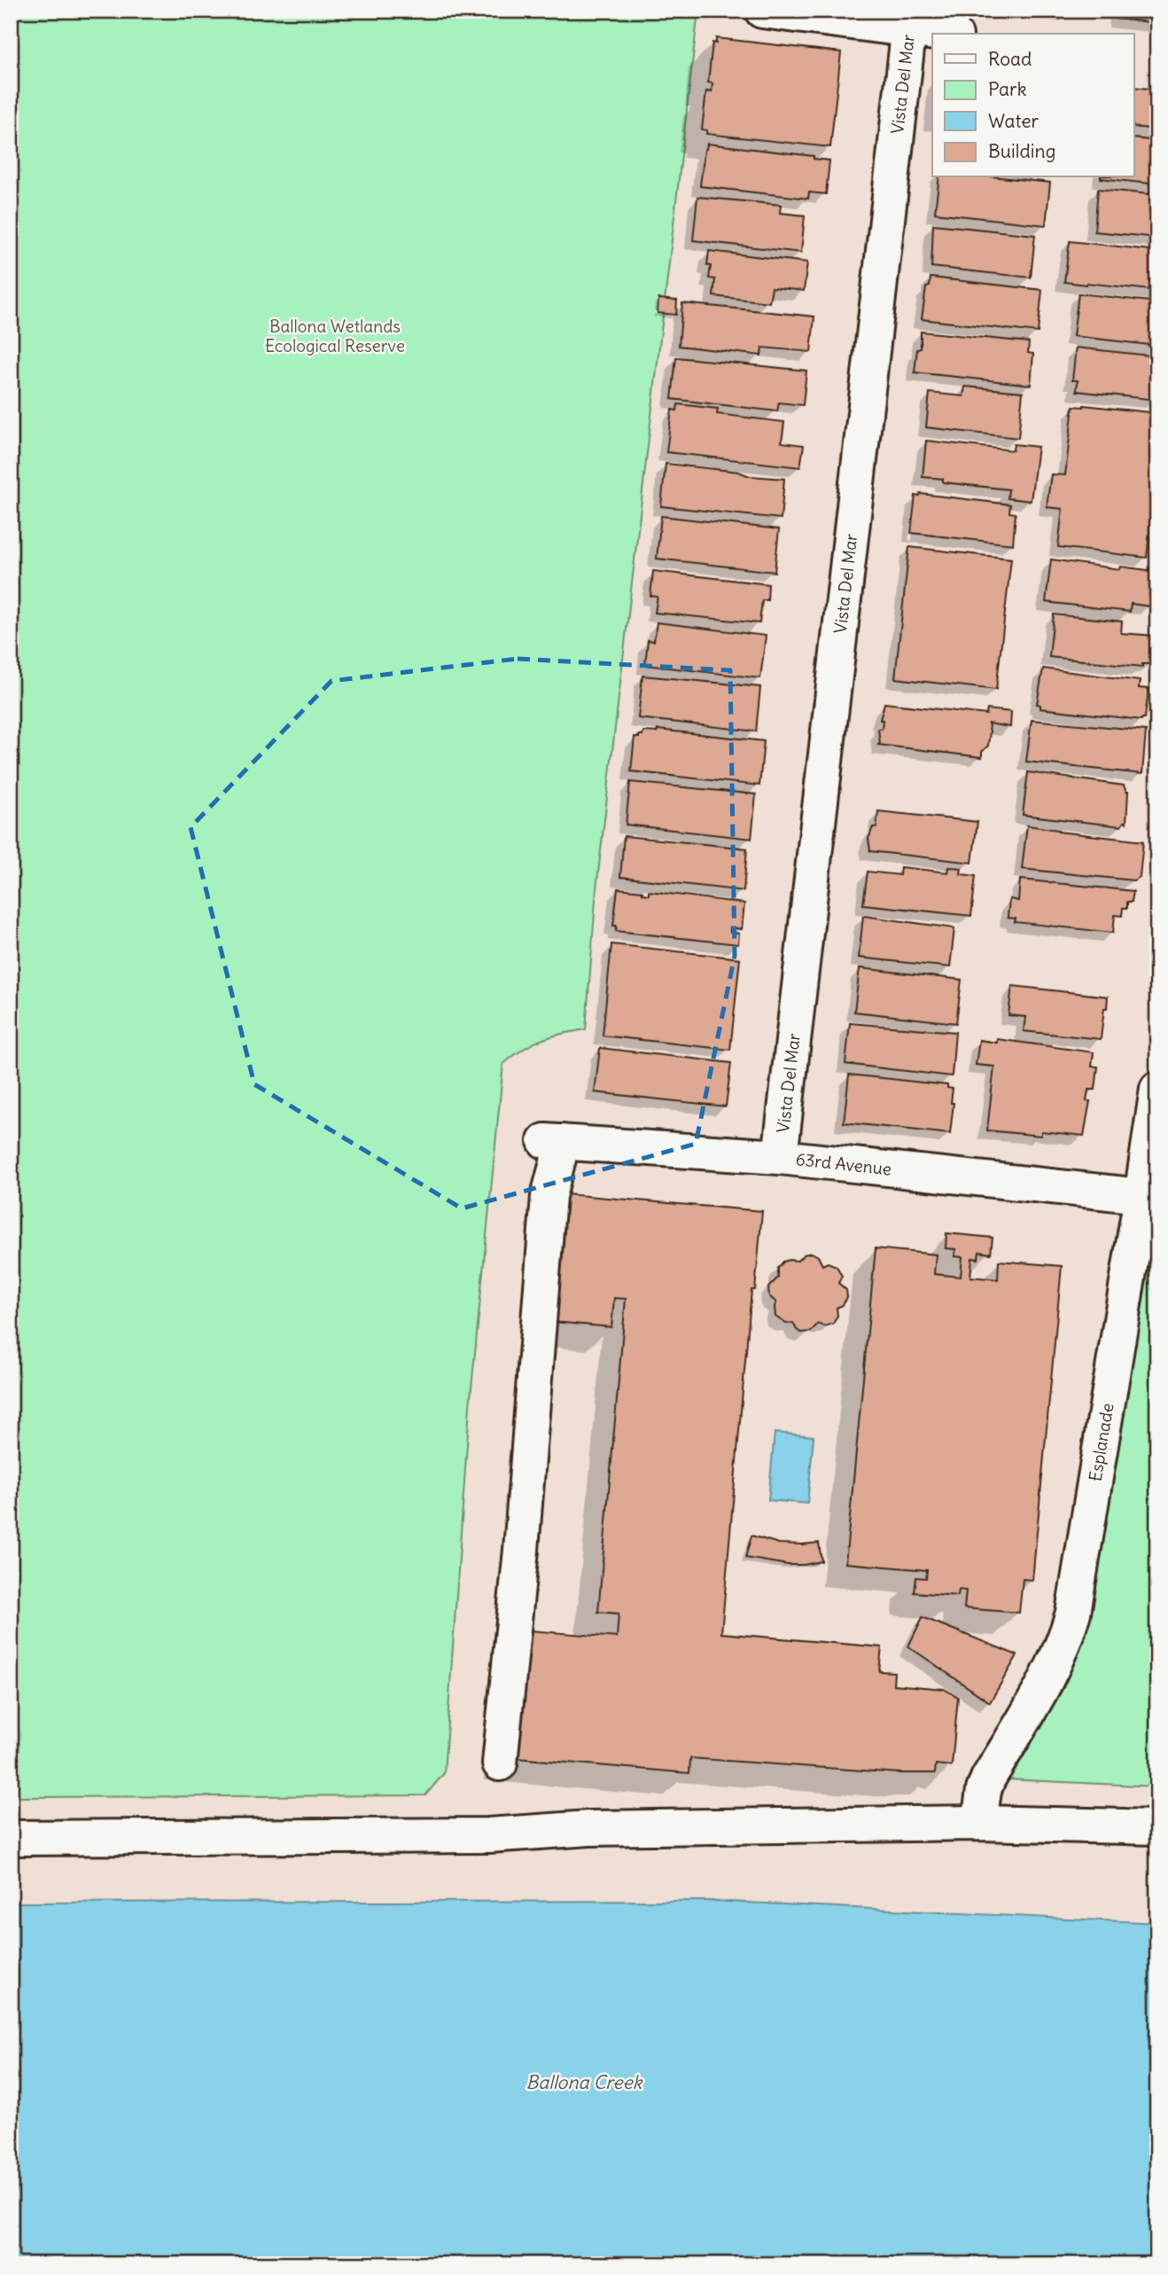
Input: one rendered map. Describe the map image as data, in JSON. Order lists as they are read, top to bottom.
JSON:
{
  "streets": {
    "street": ["Vista Del Mar", "63rd Avenue", "Esplanade"]
  },
  "crossings": [
    ["Vista Del Mar", "63rd Avenue"],
    ["63rd Avenue", "Esplanade"]
  ],
  "water": ["Ballona Creek"],
  "parks": ["Ballona Wetlands Ecological Reserve"],
  "legend": [
    "Road",
    "Park",
    "Water",
    "Building"
  ]
}
